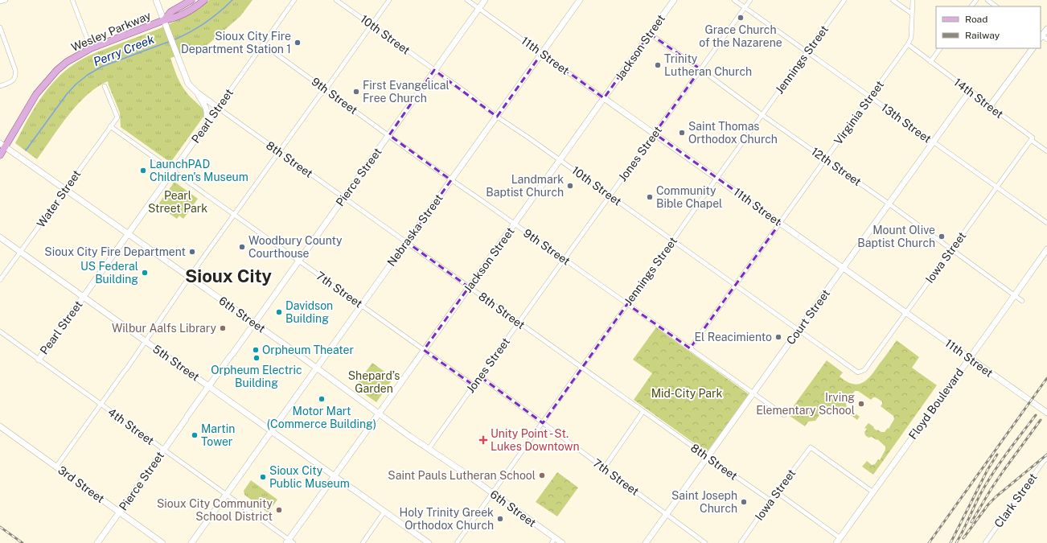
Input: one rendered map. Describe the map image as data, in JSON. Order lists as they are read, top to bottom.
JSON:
{
  "streets": {
    "main road": [
      "Wesley Parkway",
      "Jackson Street",
      "11th Street",
      "14th Street",
      "Pearl Street",
      "Pierce Street",
      "Nebraska Street",
      "6th Street",
      "Court Street",
      "5th Street",
      "Floyd Boulevard",
      "3rd Street"
    ],
    "street": [
      "10th Street",
      "Jennings Street",
      "9th Street",
      "Virginia Street",
      "13th Street",
      "Jones Street",
      "8th Street",
      "12th Street",
      "Water Street",
      "Iowa Street",
      "7th Street",
      "4th Street",
      "Clark Street"
    ]
  },
  "crossings": [
    ["Wesley Parkway", "6th Street"],
    ["10th Street", "Jackson Street"],
    ["10th Street", "Jennings Street"],
    ["10th Street", "Virginia Street"],
    ["10th Street", "Jones Street"],
    ["10th Street", "Pierce Street"],
    ["10th Street", "Nebraska Street"],
    ["10th Street", "Iowa Street"],
    ["10th Street", "Court Street"],
    ["Jackson Street", "11th Street"],
    ["Jackson Street", "9th Street"],
    ["Jackson Street", "8th Street"],
    ["Jackson Street", "12th Street"],
    ["Jackson Street", "7th Street"],
    ["Jackson Street", "6th Street"],
    ["Jackson Street", "5th Street"],
    ["Jackson Street", "4th Street"],
    ["11th Street", "Jennings Street"],
    ["11th Street", "Virginia Street"],
    ["11th Street", "Jones Street"],
    ["11th Street", "Pierce Street"],
    ["11th Street", "Nebraska Street"],
    ["11th Street", "Iowa Street"],
    ["11th Street", "Court Street"],
    ["11th Street", "Floyd Boulevard"],
    ["Jennings Street", "9th Street"],
    ["Jennings Street", "13th Street"],
    ["Jennings Street", "8th Street"],
    ["Jennings Street", "12th Street"],
    ["Jennings Street", "7th Street"],
    ["Jennings Street", "6th Street"],
    ["9th Street", "Virginia Street"],
    ["9th Street", "Pearl Street"],
    ["9th Street", "Jones Street"],
    ["9th Street", "Pierce Street"],
    ["9th Street", "Nebraska Street"],
    ["9th Street", "Court Street"],
    ["14th Street", "Virginia Street"],
    ["14th Street", "Iowa Street"],
    ["14th Street", "Court Street"],
    ["Virginia Street", "13th Street"],
    ["Virginia Street", "12th Street"],
    ["Pearl Street", "8th Street"],
    ["Pearl Street", "7th Street"],
    ["Pearl Street", "6th Street"],
    ["Pearl Street", "5th Street"],
    ["Pearl Street", "4th Street"],
    ["13th Street", "Jones Street"],
    ["13th Street", "Iowa Street"],
    ["13th Street", "Court Street"],
    ["Jones Street", "8th Street"],
    ["Jones Street", "12th Street"],
    ["Jones Street", "7th Street"],
    ["Jones Street", "6th Street"],
    ["8th Street", "Pierce Street"],
    ["8th Street", "Nebraska Street"],
    ["8th Street", "Iowa Street"],
    ["8th Street", "Court Street"],
    ["12th Street", "Iowa Street"],
    ["12th Street", "Court Street"],
    ["12th Street", "Floyd Boulevard"],
    ["Pierce Street", "7th Street"],
    ["Pierce Street", "6th Street"],
    ["Pierce Street", "5th Street"],
    ["Pierce Street", "4th Street"],
    ["Pierce Street", "3rd Street"],
    ["Water Street", "7th Street"],
    ["Water Street", "6th Street"],
    ["Water Street", "5th Street"],
    ["Nebraska Street", "7th Street"],
    ["Nebraska Street", "6th Street"],
    ["Nebraska Street", "5th Street"],
    ["Nebraska Street", "4th Street"],
    ["Iowa Street", "Floyd Boulevard"],
    ["7th Street", "Court Street"]
  ],
  "districts": ["Sioux City"],
  "water": ["Perry Creek"],
  "parks": ["Pearl Street Park", "Shepard’s Garden", "Mid-City Park"],
  "places": {
    "other": [
      "Grace Church of the Nazarene",
      "Sioux City Fire Department Station 1",
      "Trinity Lutheran Church",
      "First Evangelical Free Church",
      "Saint Thomas Orthodox Church",
      "LaunchPAD Children's Museum",
      "Landmark Baptist Church",
      "Community Bible Chapel",
      "Mount Olive Baptist Church",
      "Woodbury County Courthouse",
      "Sioux City Fire Department",
      "US Federal Building",
      "Davidson Building",
      "Wilbur Aalfs Library",
      "El Reacimiento",
      "Orpheum Theater",
      "Orpheum Electric Building",
      "Motor Mart (Commerce Building)",
      "Irving Elementary School",
      "Martin Tower",
      "Saint Pauls Lutheran School",
      "Sioux City Public Museum",
      "Saint Joseph Church",
      "Sioux City Community School District",
      "Holy Trinity Greek Orthodox Church"
    ],
    "health": ["Unity Point - St. Lukes Downtown"]
  },
  "legend": ["Road", "Railway"]
}
